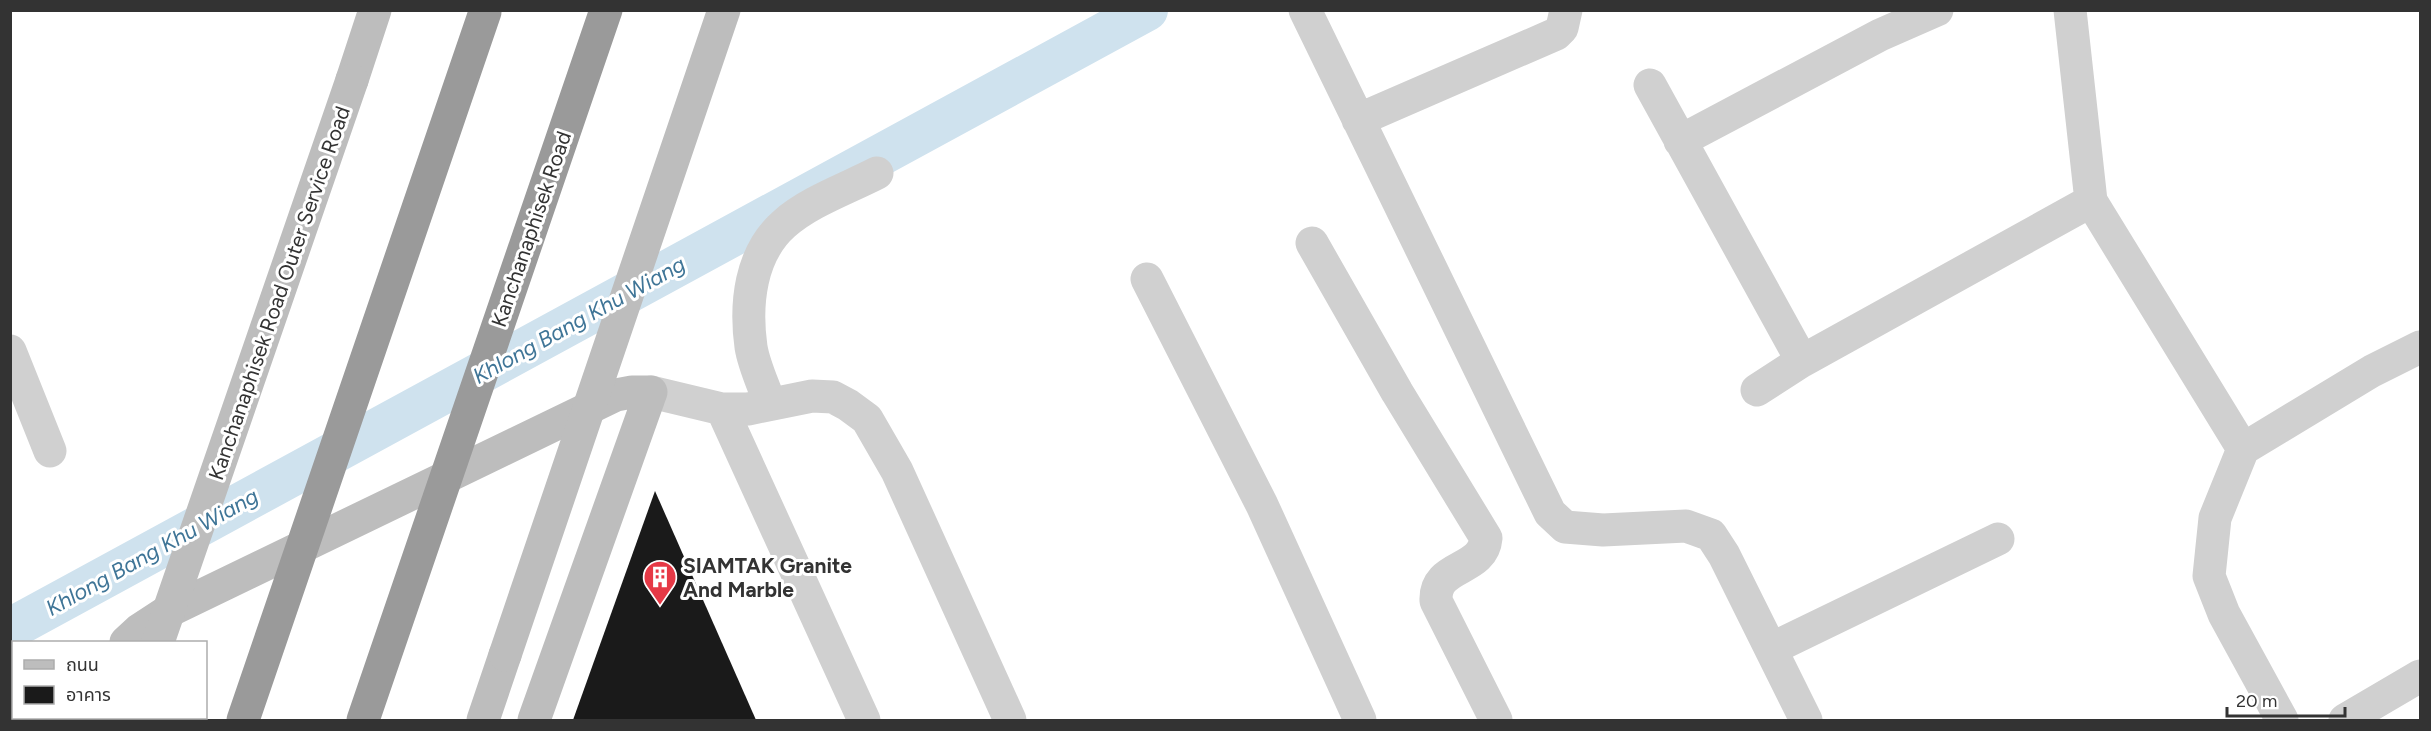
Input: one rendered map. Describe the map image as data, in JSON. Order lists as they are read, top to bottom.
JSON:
{
  "streets": {
    "highway": ["Kanchanaphisek Road"],
    "main road": ["Kanchanaphisek Road Outer Service Road"]
  },
  "water": ["Khlong Bang Khu Wiang"],
  "places": {
    "building": ["SIAMTAK Granite And Marble"]
  },
  "legend": ["ถนน", "อาคาร"],
  "scale_bar": "20 m"
}
